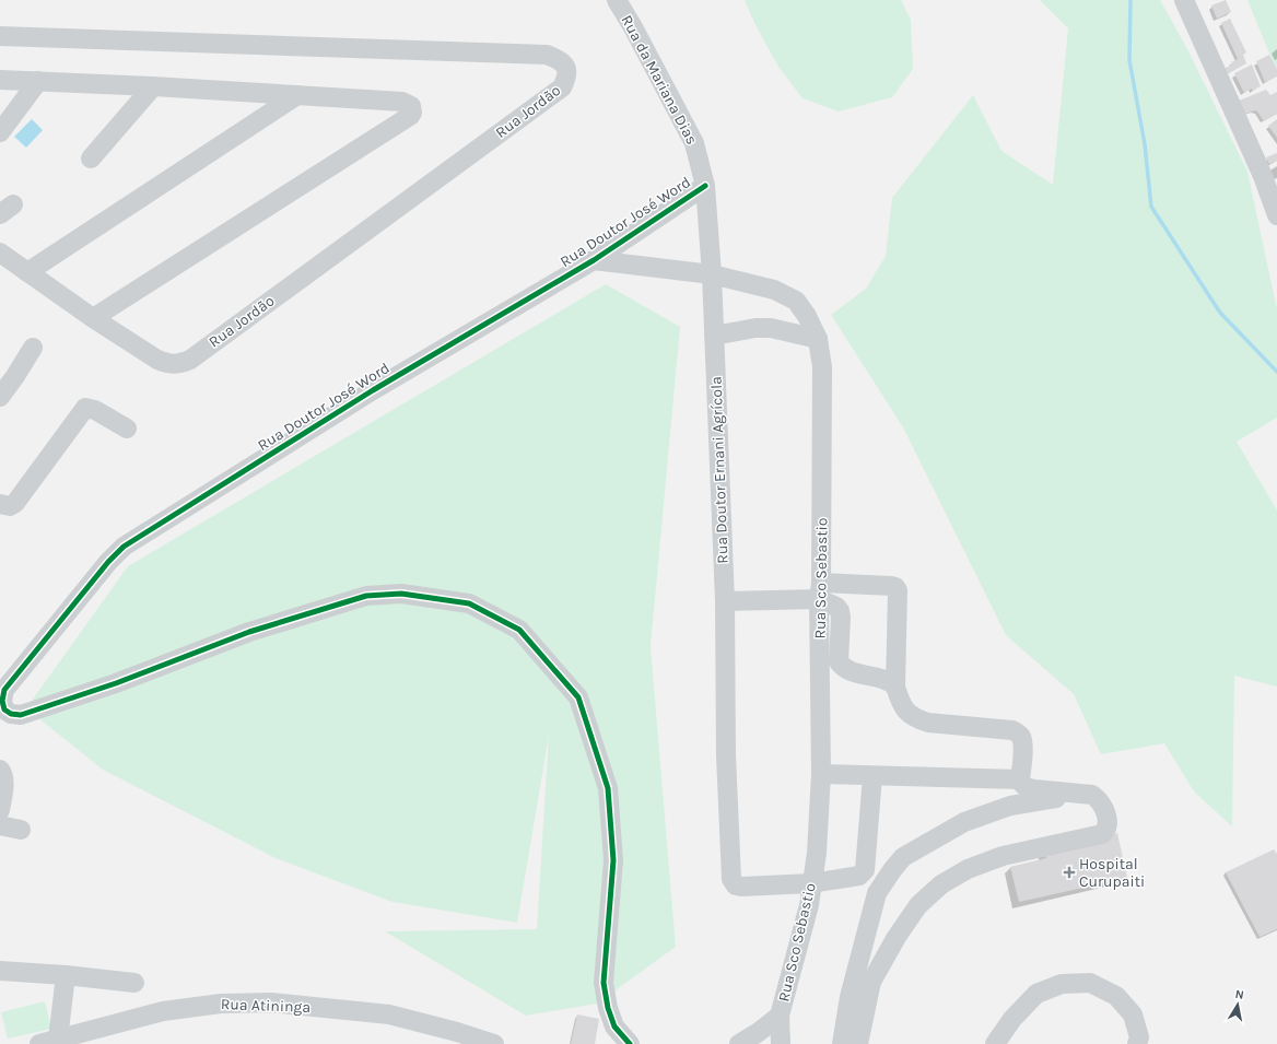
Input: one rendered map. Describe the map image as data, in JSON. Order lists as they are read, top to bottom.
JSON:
{
  "streets": {
    "street": [
      "Rua da Mariana Dias",
      "Rua Jordão",
      "Rua Doutor José Word",
      "Rua Doutor Ernani Agrícola",
      "Rua Sco Sebastio",
      "Rua Atininga"
    ]
  },
  "crossings": [
    ["Rua da Mariana Dias", "Rua Doutor José Word"],
    ["Rua da Mariana Dias", "Rua Doutor Ernani Agrícola"],
    ["Rua Doutor José Word", "Rua Doutor Ernani Agrícola"],
    ["Rua Doutor José Word", "Rua Sco Sebastio"],
    ["Rua Doutor Ernani Agrícola", "Rua Sco Sebastio"]
  ],
  "places": {
    "health": ["Hospital Curupaiti"]
  },
  "north": "top"
}
